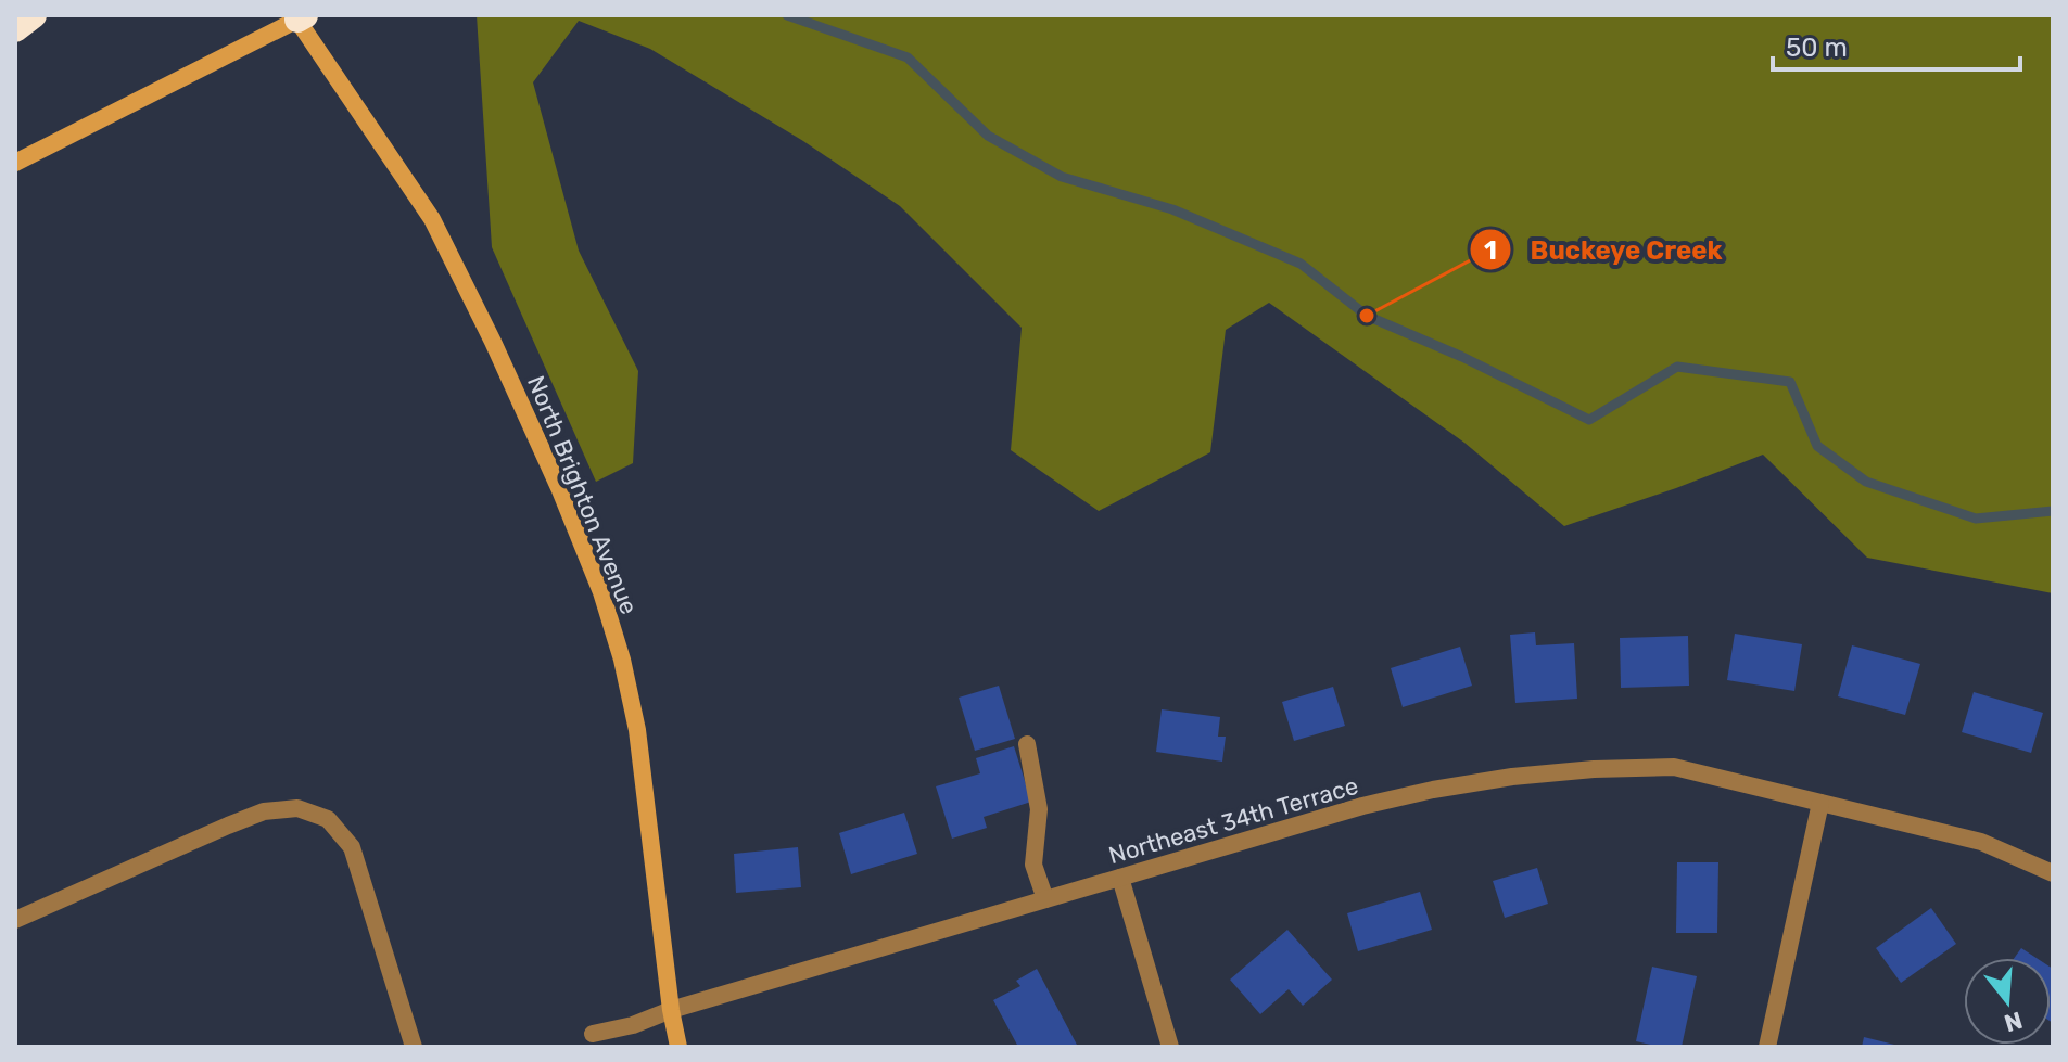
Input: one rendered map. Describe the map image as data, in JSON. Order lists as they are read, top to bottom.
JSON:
{
  "streets": {
    "main road": ["North Brighton Avenue"],
    "street": ["Northeast 34th Terrace"]
  },
  "crossings": [
    ["North Brighton Avenue", "Northeast 34th Terrace"]
  ],
  "places": ["Buckeye Creek"],
  "scale_bar": "50 m",
  "north": "bottom"
}
